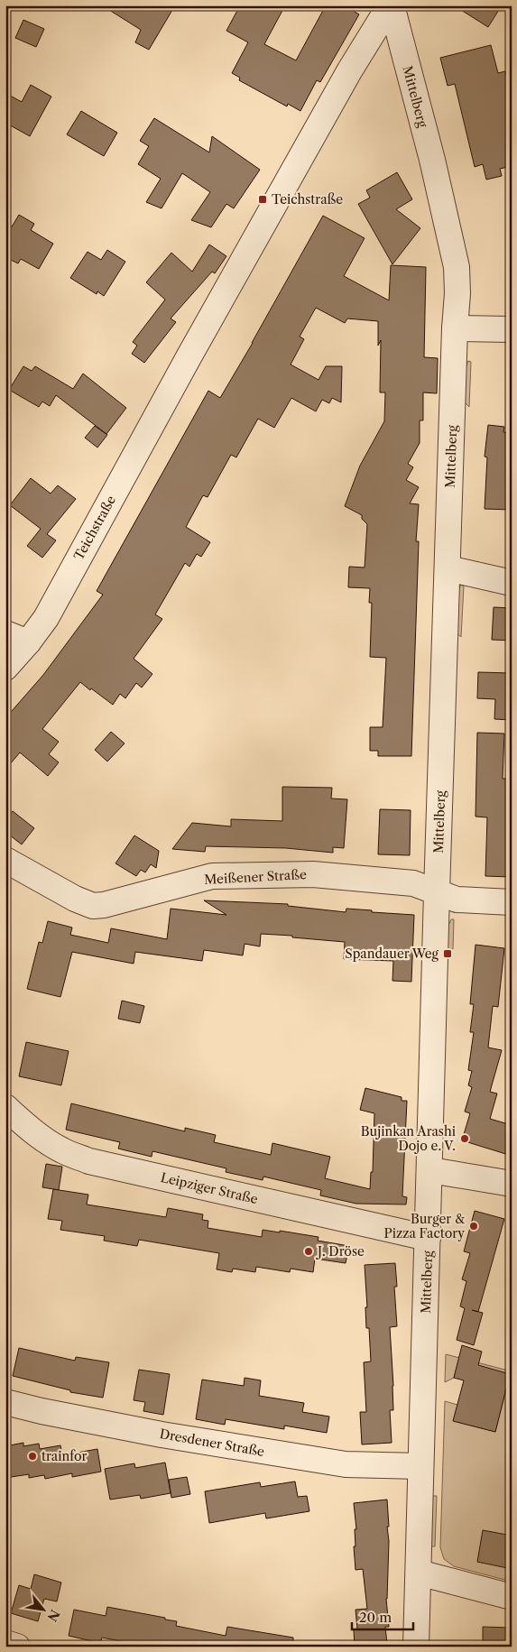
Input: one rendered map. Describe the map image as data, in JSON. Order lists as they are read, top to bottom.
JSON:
{
  "streets": {
    "street": [
      "Mittelberg",
      "Teichstraße",
      "Meißener Straße",
      "Leipziger Straße",
      "Dresdener Straße"
    ]
  },
  "crossings": [
    ["Mittelberg", "Teichstraße"],
    ["Mittelberg", "Meißener Straße"],
    ["Mittelberg", "Leipziger Straße"],
    ["Mittelberg", "Dresdener Straße"]
  ],
  "places": {
    "transit": ["Teichstraße", "Spandauer Weg"],
    "other": [
      "Bujinkan Arashi Dojo e. V.",
      "Burger & Pizza Factory",
      "J. Dröse",
      "trainfor"
    ]
  },
  "scale_bar": "20 m",
  "north": "bottom right"
}
